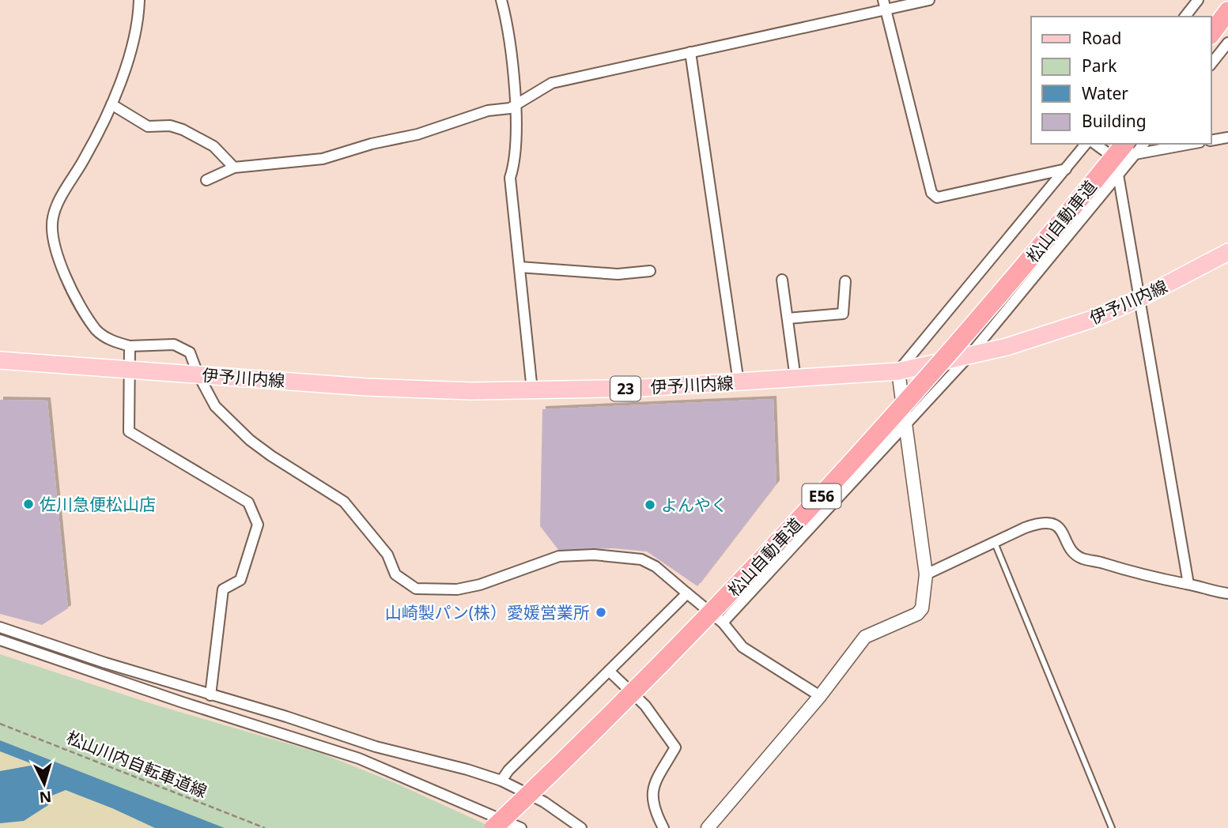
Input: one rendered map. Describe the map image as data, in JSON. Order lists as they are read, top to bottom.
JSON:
{
  "streets": {
    "highway": ["松山自動車道", "E56"],
    "main road": ["伊予川内線", "23"],
    "path": ["松山川内自転車道線"]
  },
  "places": ["佐川急便松山店", "よんやく", "山崎製パン(株）愛媛営業所"],
  "legend": [
    "Road",
    "Park",
    "Water",
    "Building"
  ],
  "north": "bottom"
}
